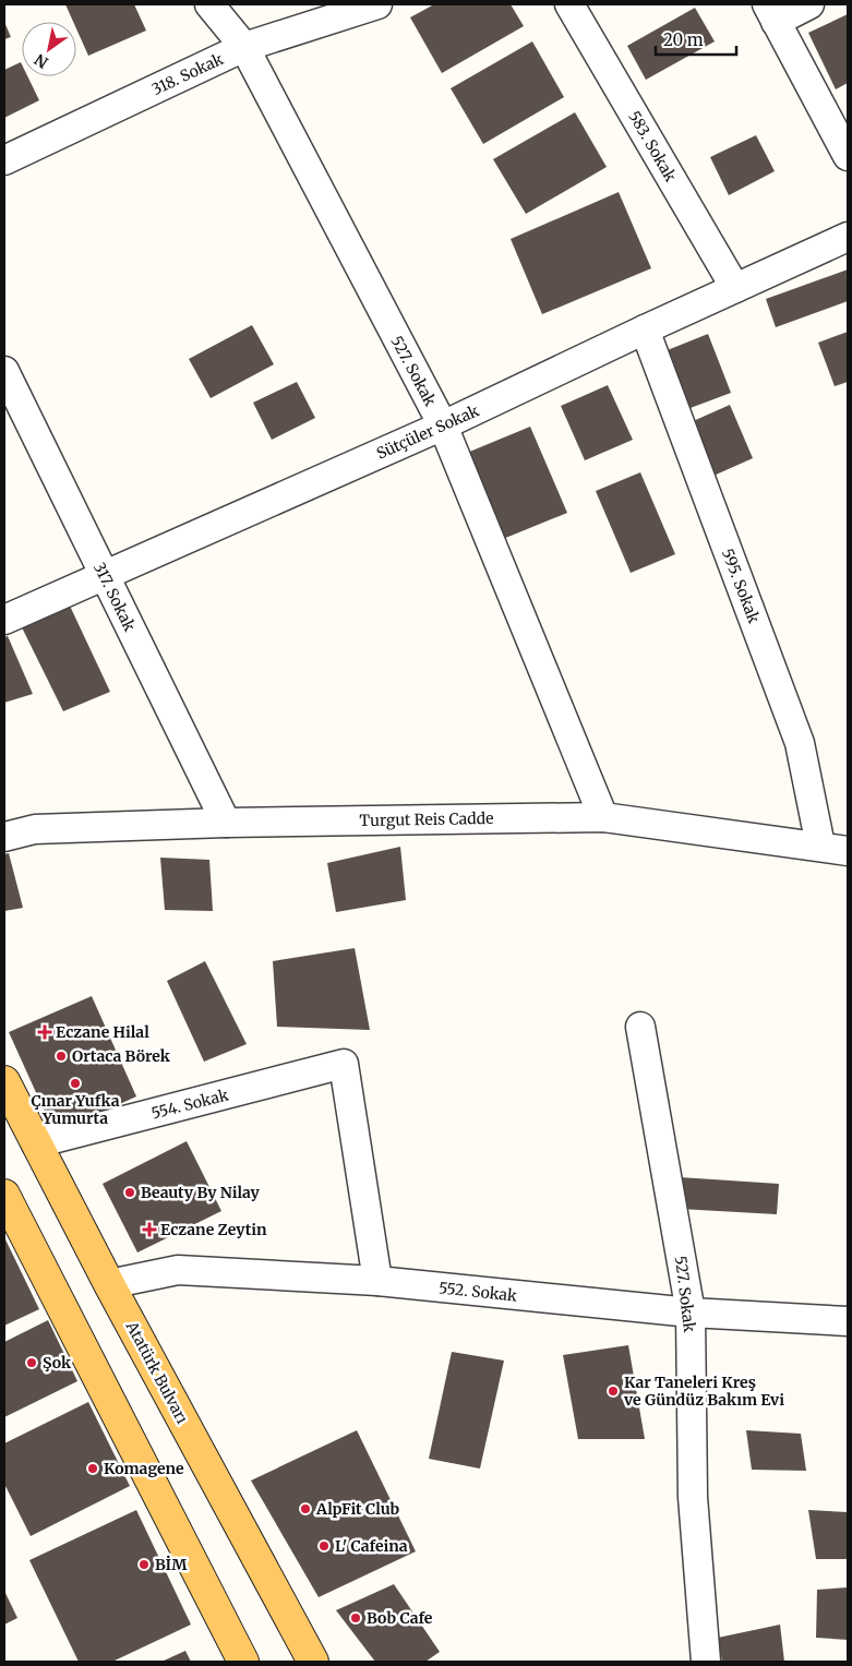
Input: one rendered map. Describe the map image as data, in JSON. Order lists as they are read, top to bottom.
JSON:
{
  "streets": {
    "main road": ["Atatürk Bulvarı"],
    "street": [
      "318. Sokak",
      "583. Sokak",
      "527. Sokak",
      "Sütçüler Sokak",
      "595. Sokak",
      "317. Sokak",
      "Turgut Reis Cadde",
      "554. Sokak",
      "552. Sokak"
    ]
  },
  "crossings": [
    ["318. Sokak", "527. Sokak"],
    ["583. Sokak", "Sütçüler Sokak"],
    ["527. Sokak", "Sütçüler Sokak"],
    ["527. Sokak", "Turgut Reis Cadde"],
    ["527. Sokak", "552. Sokak"],
    ["Sütçüler Sokak", "595. Sokak"],
    ["Sütçüler Sokak", "317. Sokak"],
    ["595. Sokak", "Turgut Reis Cadde"],
    ["317. Sokak", "Turgut Reis Cadde"],
    ["554. Sokak", "552. Sokak"],
    ["554. Sokak", "Atatürk Bulvarı"],
    ["552. Sokak", "Atatürk Bulvarı"]
  ],
  "places": {
    "health": ["Eczane Hilal", "Eczane Zeytin"],
    "other": [
      "Ortaca Börek",
      "Çınar Yufka Yumurta",
      "Beauty By Nilay",
      "Şok",
      "Kar Taneleri Kreş ve Gündüz Bakım Evi",
      "Komagene",
      "AlpFit Club",
      "L' Cafeina",
      "BİM",
      "Bob Cafe"
    ]
  },
  "scale_bar": "20 m",
  "north": "bottom left"
}
